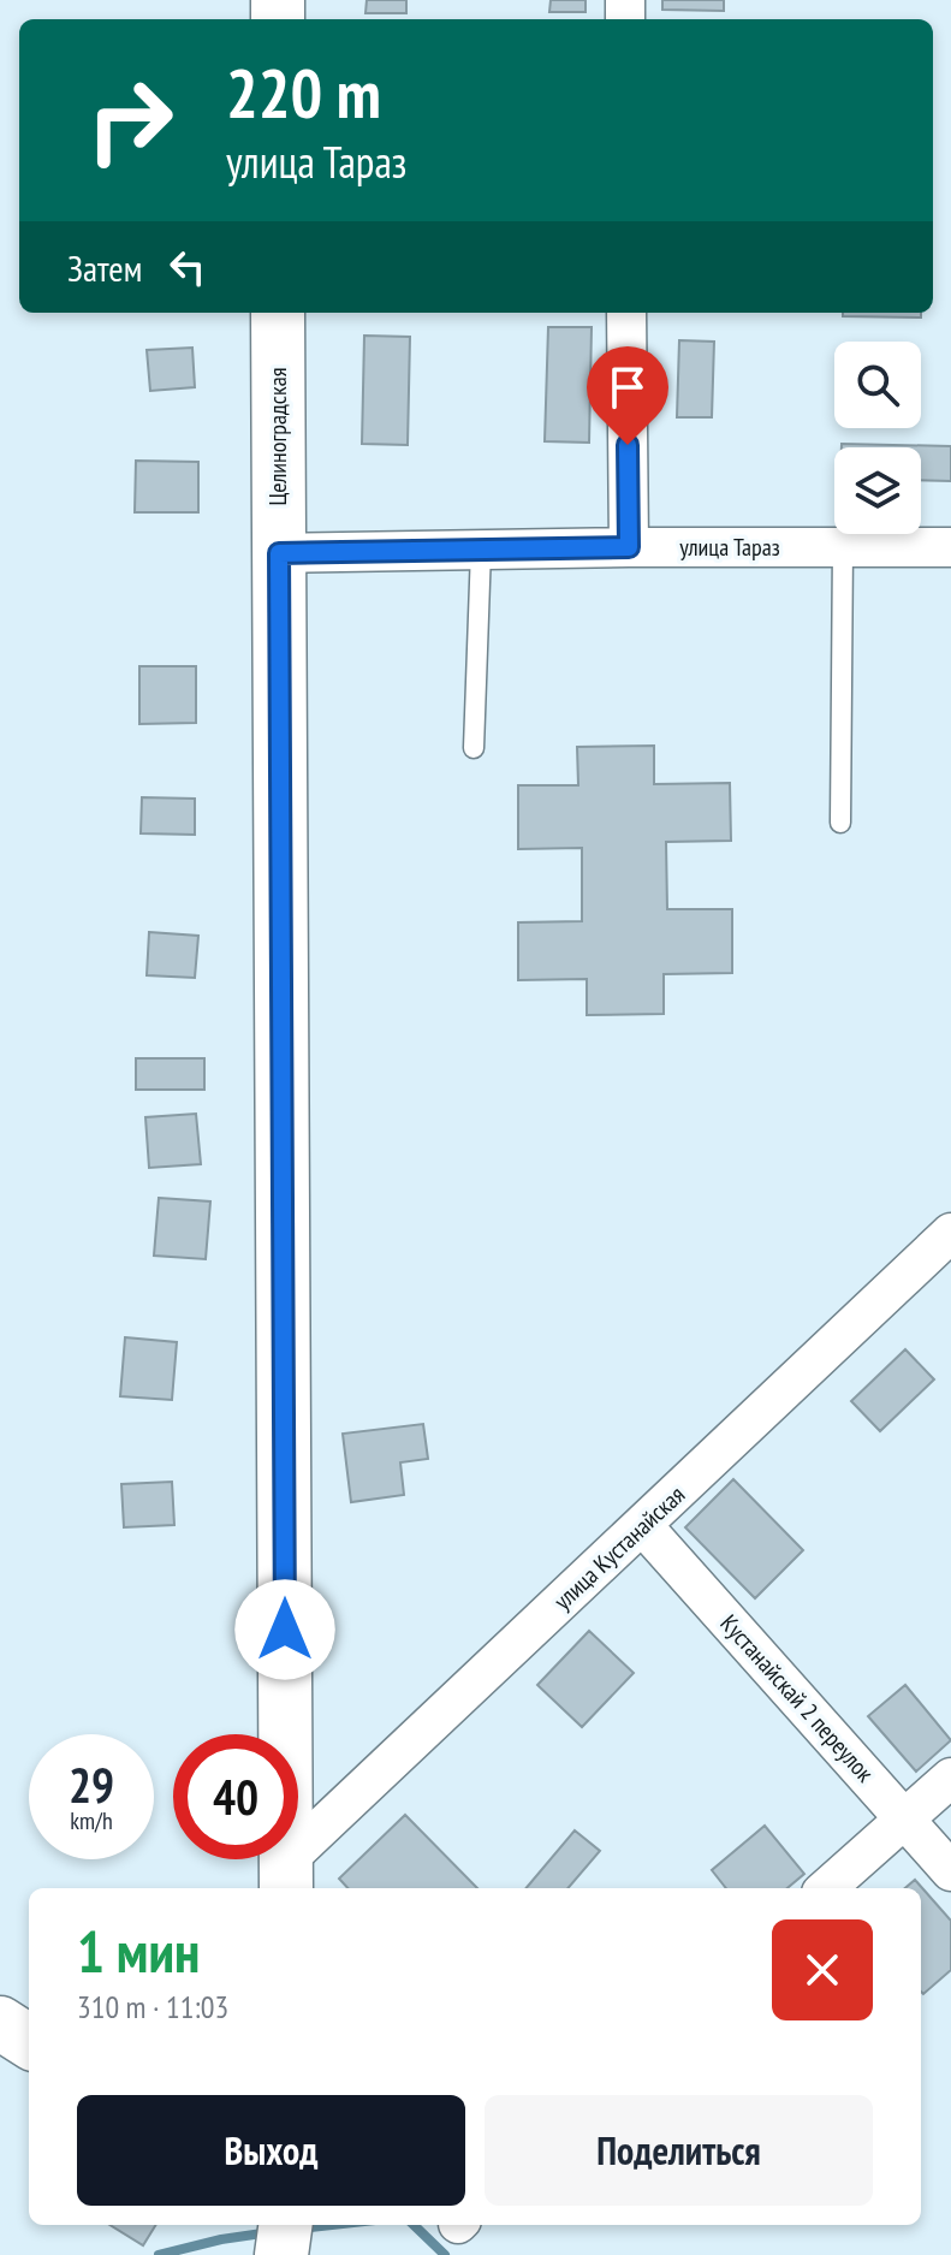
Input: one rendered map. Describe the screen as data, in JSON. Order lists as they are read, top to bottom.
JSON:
{
  "streets": {
    "street": [
      "Целиноградская",
      "улица Тараз",
      "улица Кустанайская",
      "Кустанайскай 2 переулок"
    ]
  },
  "crossings": [
    ["Целиноградская", "улица Тараз"],
    ["Целиноградская", "улица Кустанайская"],
    ["улица Кустанайская", "Кустанайскай 2 переулок"]
  ],
  "page": {
    "turn": ["220 m", "улица Тараз"],
    "then": "Затем",
    "speed": "29 km/h",
    "limit": "40",
    "heading": ["1 мин", "310 m · 11:03"],
    "buttons": ["Выход", "Поделиться"]
  }
}
